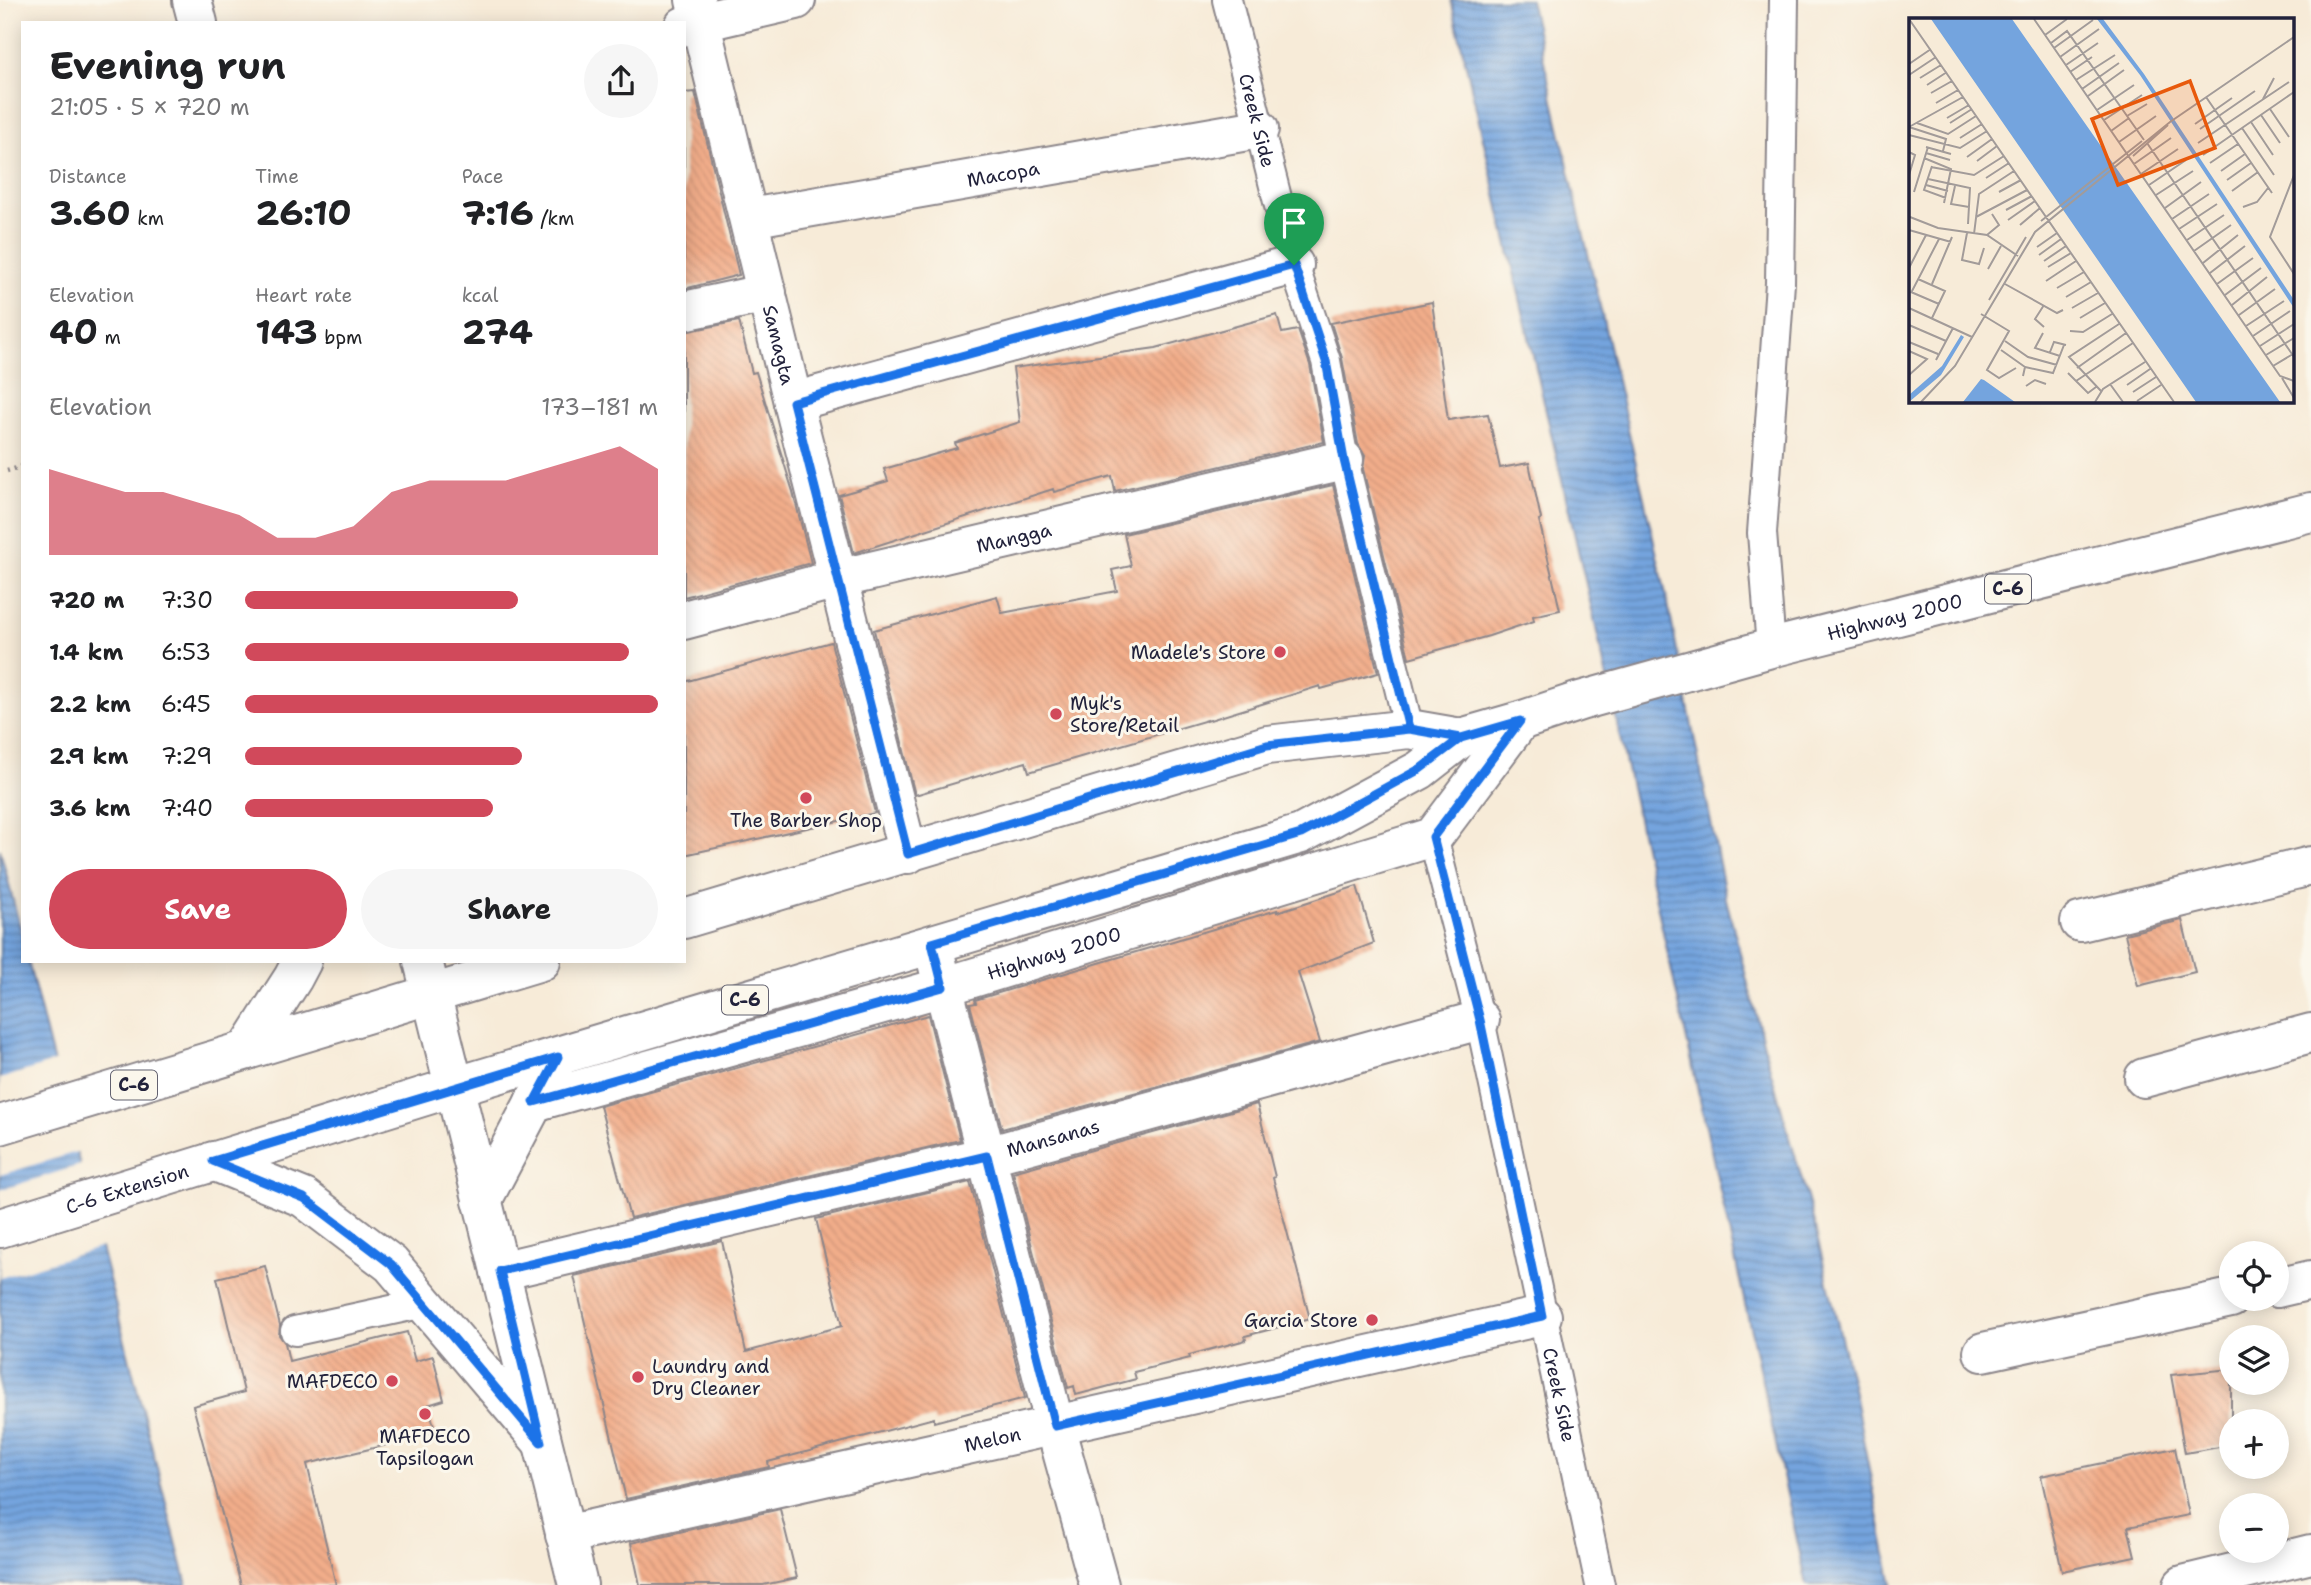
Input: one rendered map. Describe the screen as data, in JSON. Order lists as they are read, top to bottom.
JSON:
{
  "streets": {
    "street": [
      "Macopa",
      "Samagta",
      "Mangga",
      "C-6",
      "Highway 2000",
      "Mansanas",
      "C-6 Extension",
      "Melon"
    ],
    "lane": ["Creek Side"]
  },
  "crossings": [
    ["Creek Side", "Macopa"],
    ["Creek Side", "Mangga"],
    ["Creek Side", "Highway 2000"],
    ["Creek Side", "Mansanas"],
    ["Creek Side", "Melon"],
    ["Macopa", "Samagta"],
    ["Samagta", "Mangga"],
    ["Samagta", "Highway 2000"],
    ["Highway 2000", "C-6 Extension"]
  ],
  "places": [
    "Madele's Store",
    "Myk's Store/Retail",
    "The Barber Shop",
    "Garcia Store",
    "Laundry and Dry Cleaner",
    "MAFDECO",
    "MAFDECO Tapsilogan"
  ],
  "page": {
    "heading": ["Evening run", "21:05 · 5 × 720 m"],
    "stats": [
      ["Distance", "3.60 km"],
      ["Time", "26:10"],
      ["Pace", "7:16 /km"],
      ["Elevation", "40 m"],
      ["Heart rate", "143 bpm"],
      ["kcal", "274"]
    ],
    "chart": ["Elevation", "173–181 m"],
    "list": [
      {
        "name": "720 m",
        "note": "7:30"
      },
      {
        "name": "1.4 km",
        "note": "6:53"
      },
      {
        "name": "2.2 km",
        "note": "6:45"
      },
      {
        "name": "2.9 km",
        "note": "7:29"
      },
      {
        "name": "3.6 km",
        "note": "7:40"
      }
    ],
    "buttons": ["Save", "Share"],
    "map_buttons": ["+", "−"]
  }
}
